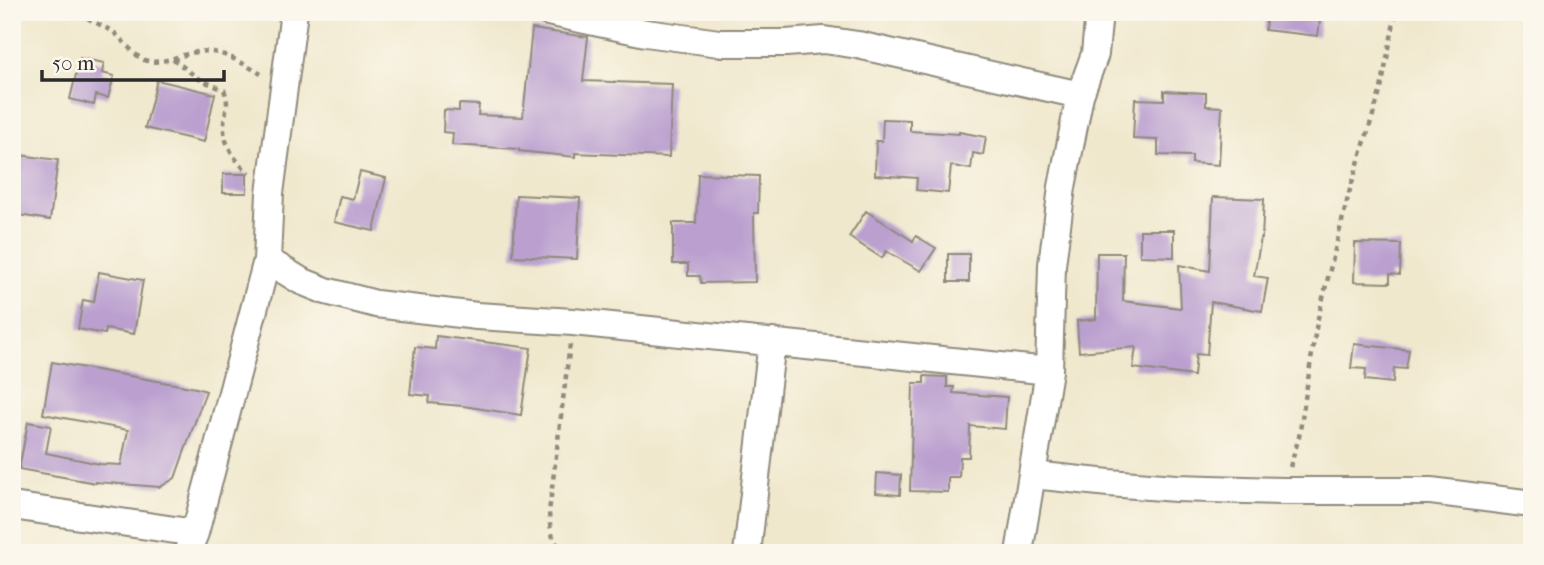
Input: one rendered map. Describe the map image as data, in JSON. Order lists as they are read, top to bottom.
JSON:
{
  "scale_bar": "50 m"
}
